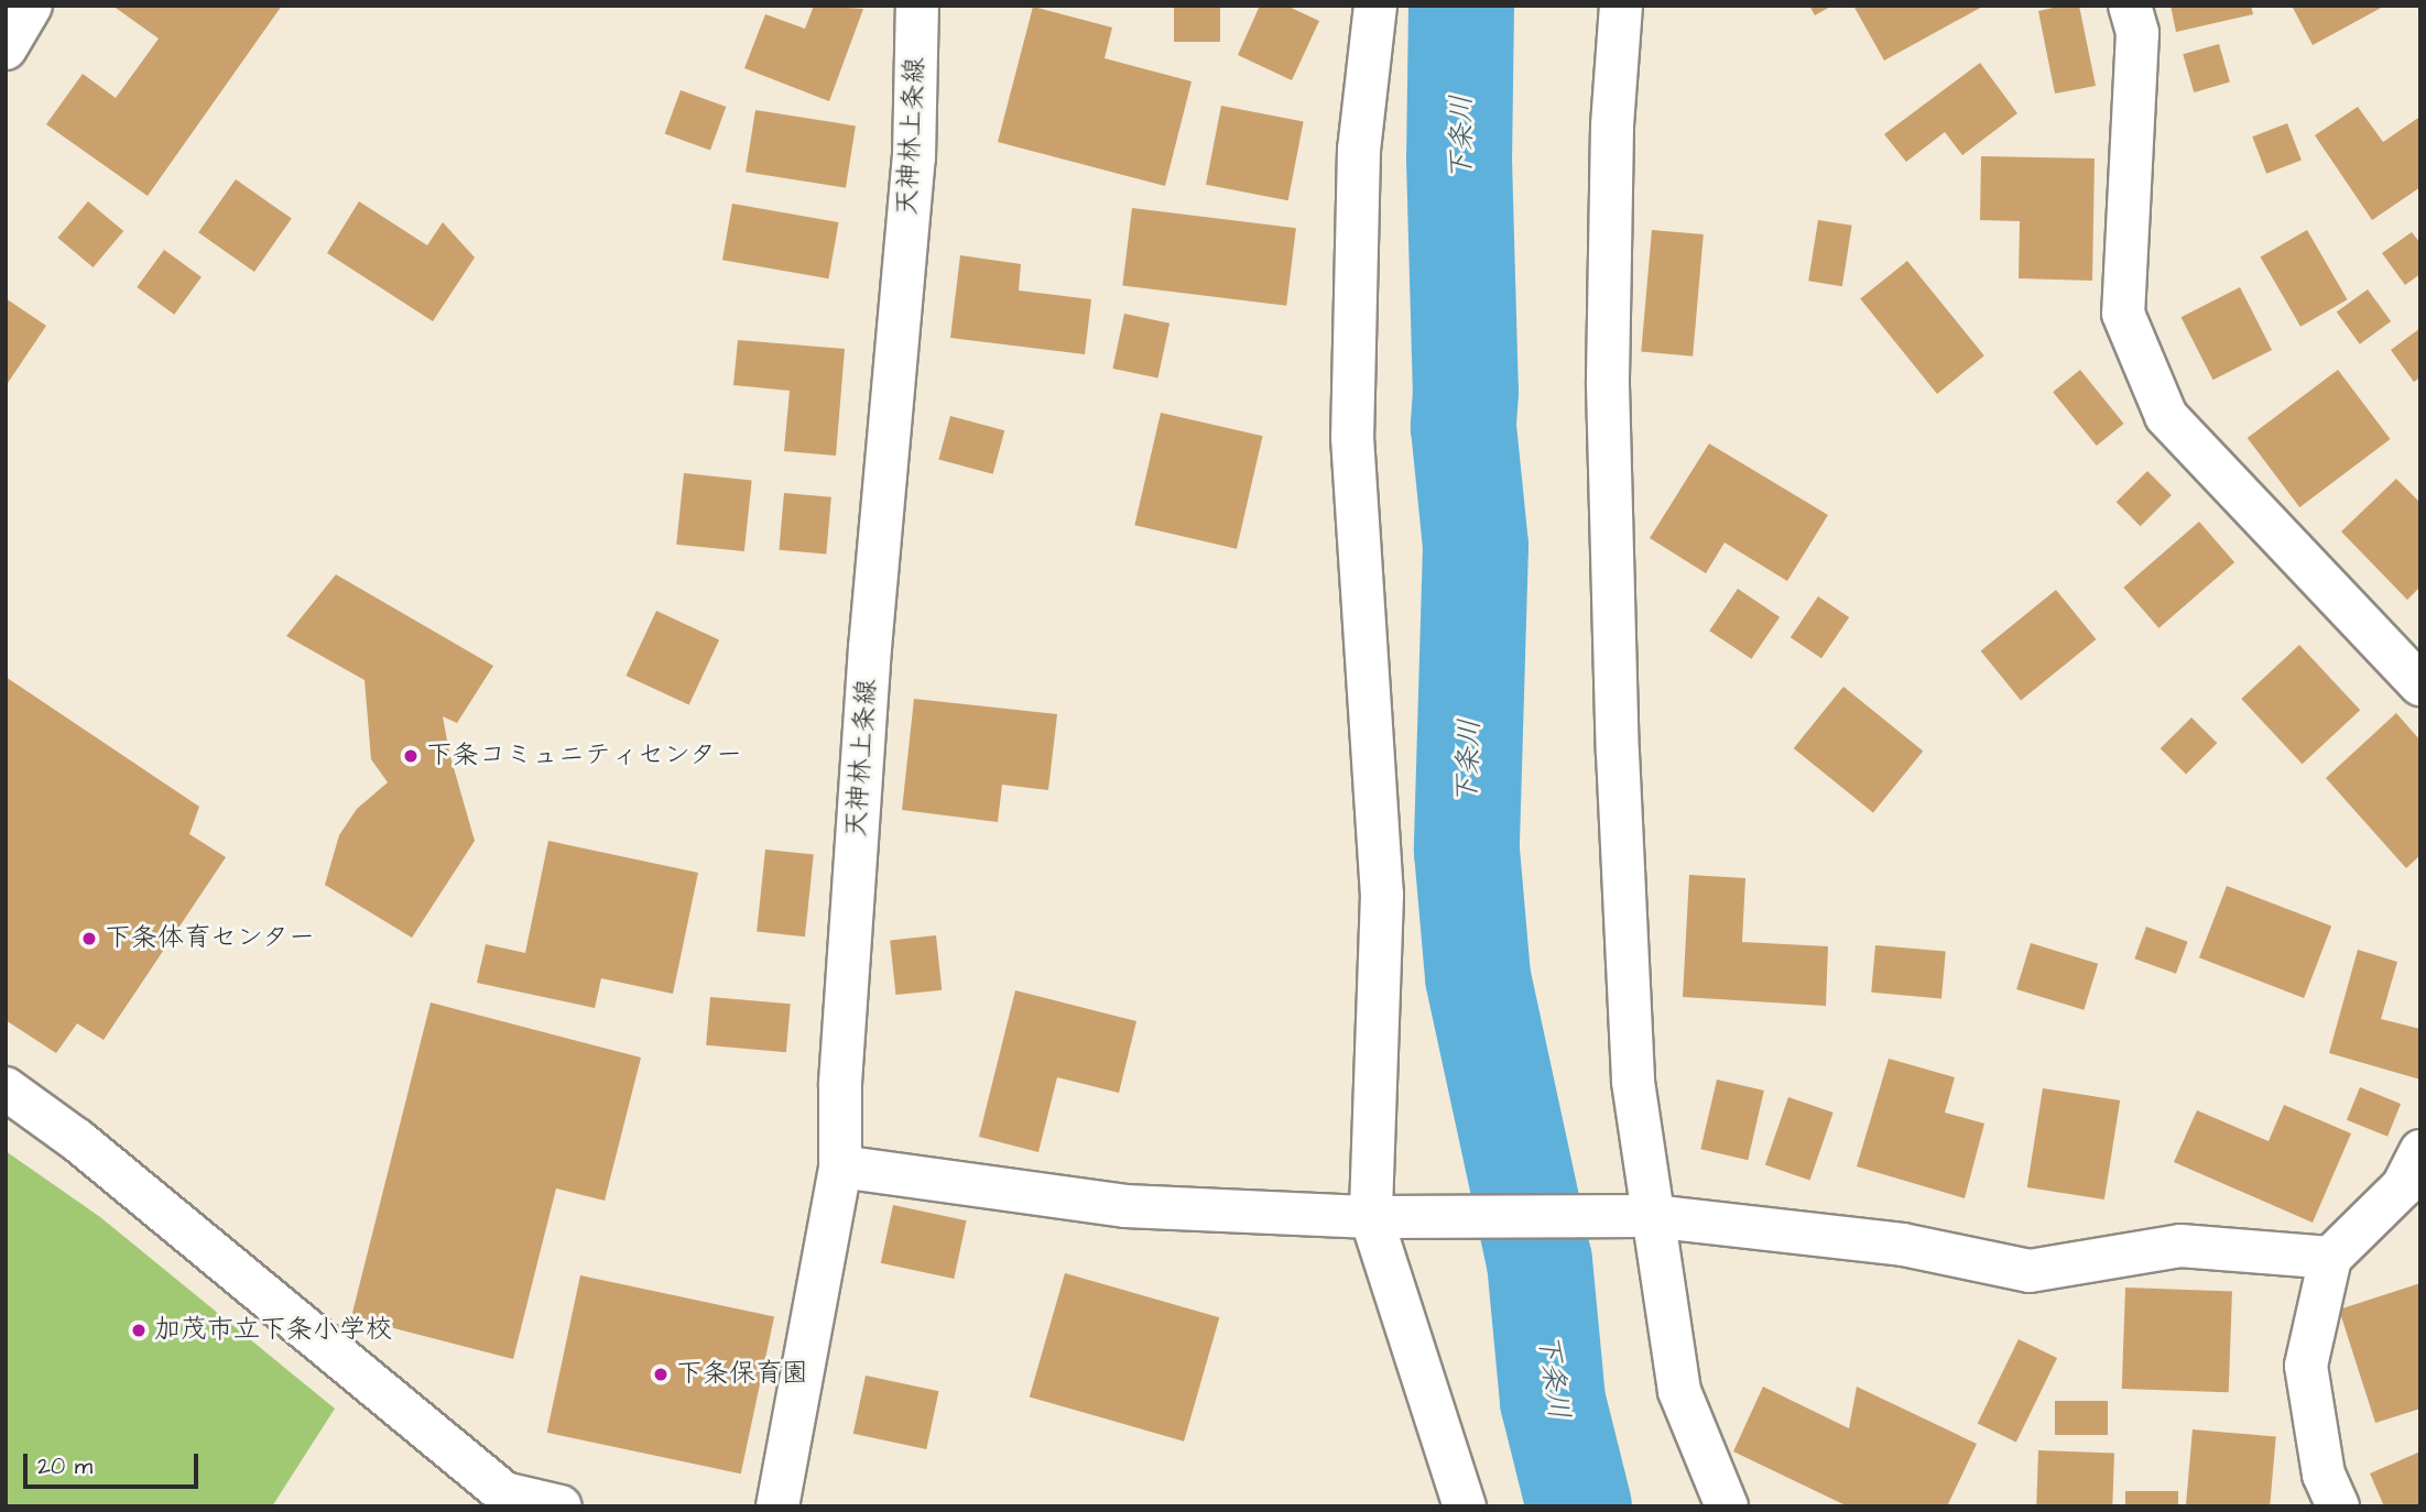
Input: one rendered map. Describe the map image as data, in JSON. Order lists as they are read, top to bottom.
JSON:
{
  "streets": {
    "street": ["天神林上条線"]
  },
  "water": ["下条川"],
  "places": [
    "下条コミュニティセンター",
    "下条体育センター",
    "加茂市立下条小学校",
    "下条保育園"
  ],
  "scale_bar": "20 m"
}
